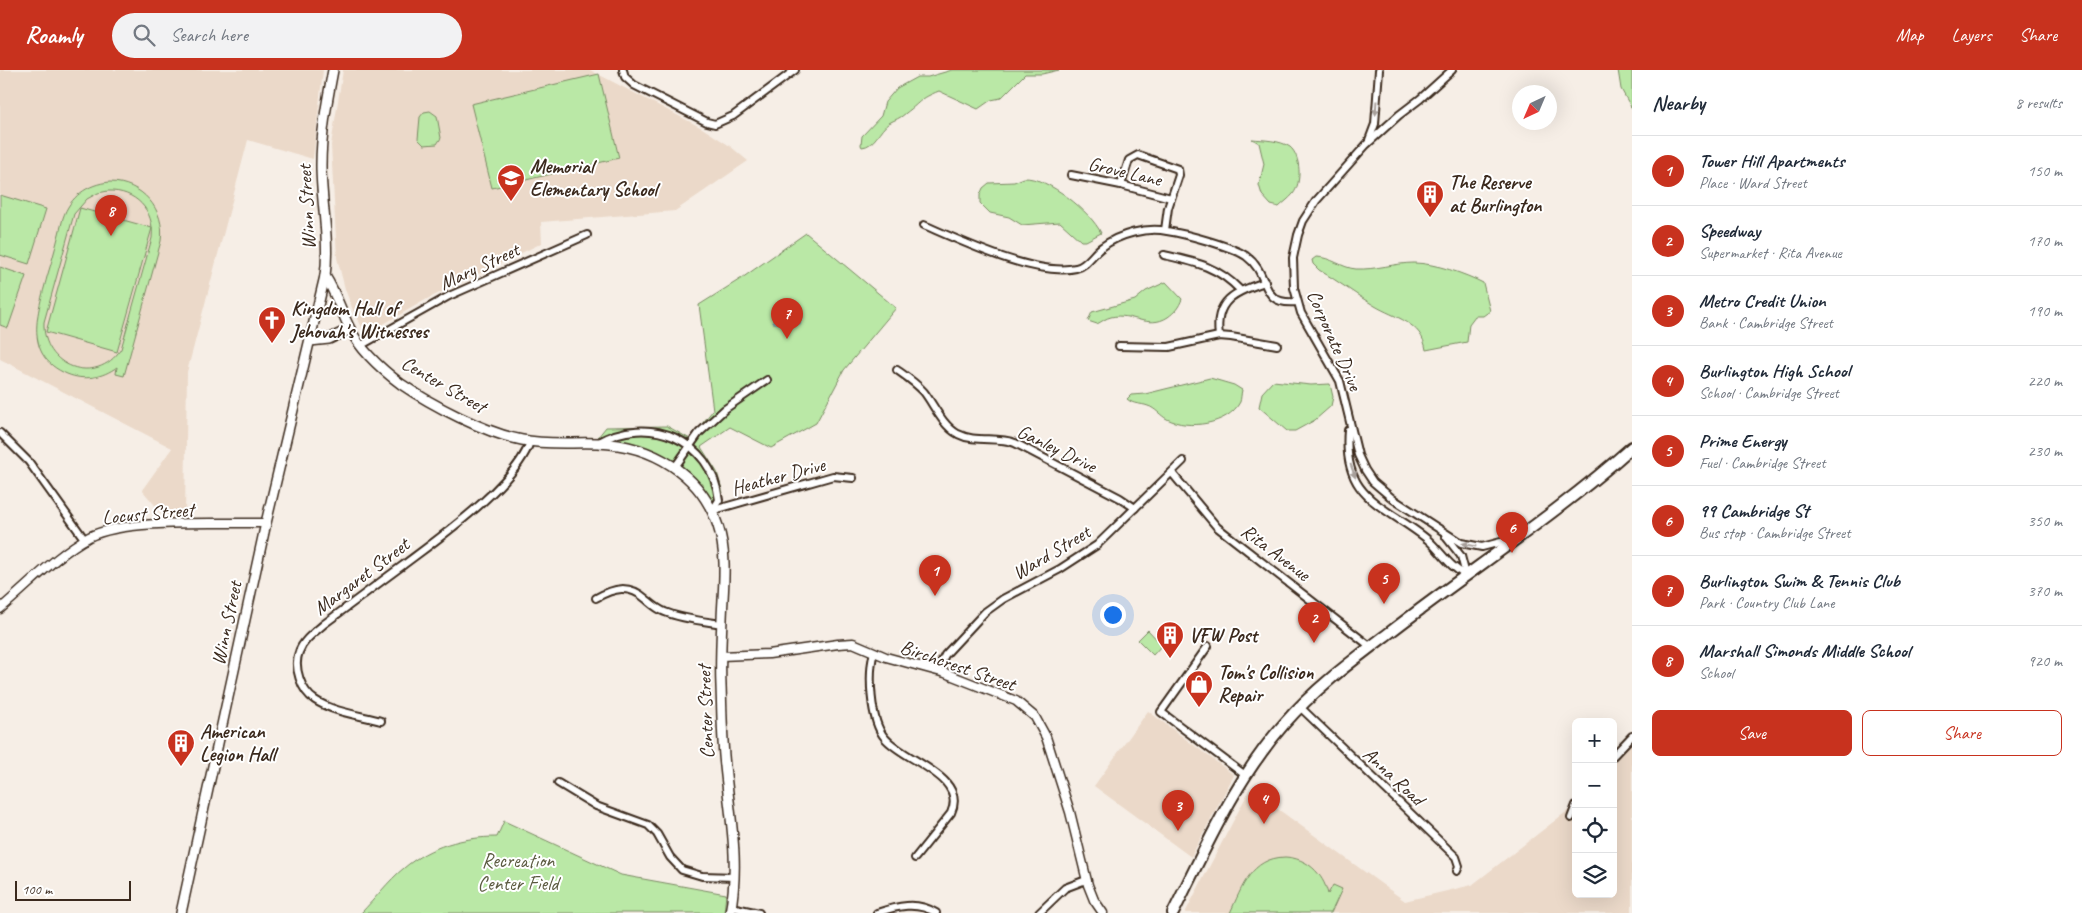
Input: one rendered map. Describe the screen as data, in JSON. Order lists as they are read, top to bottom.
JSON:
{
  "streets": {
    "main road": ["Winn Street", "Center Street"],
    "street": [
      "Grove Lane",
      "Mary Street",
      "Corporate Drive",
      "Ganley Drive",
      "Heather Drive",
      "Locust Street",
      "Ward Street",
      "Rita Avenue",
      "Margaret Street",
      "Birchcrest Street",
      "Anna Road"
    ]
  },
  "crossings": [
    ["Winn Street", "Center Street"],
    ["Winn Street", "Locust Street"],
    ["Mary Street", "Center Street"],
    ["Center Street", "Heather Drive"],
    ["Center Street", "Margaret Street"],
    ["Center Street", "Birchcrest Street"],
    ["Ganley Drive", "Ward Street"],
    ["Ward Street", "Rita Avenue"],
    ["Ward Street", "Birchcrest Street"]
  ],
  "parks": ["Recreation Center Field"],
  "places": {
    "school or university": ["Memorial Elementary School"],
    "building": ["The Reserve at Burlington", "VFW Post", "American Legion Hall"],
    "church": ["Kingdom Hall of Jehovah's Witnesses"],
    "shop": ["Tom's Collision Repair"]
  },
  "scale_bar": "100 m",
  "north": "bottom left",
  "page": {
    "header": "Roamly",
    "search": "Search here",
    "nav": ["Map", "Layers", "Share"],
    "heading": ["Nearby", "8 results"],
    "list": [
      {
        "mark": "1",
        "name": "Tower Hill Apartments",
        "note": "Place · Ward Street",
        "value": "150 m"
      },
      {
        "mark": "2",
        "name": "Speedway",
        "note": "Supermarket · Rita Avenue",
        "value": "170 m"
      },
      {
        "mark": "3",
        "name": "Metro Credit Union",
        "note": "Bank · Cambridge Street",
        "value": "190 m"
      },
      {
        "mark": "4",
        "name": "Burlington High School",
        "note": "School · Cambridge Street",
        "value": "220 m"
      },
      {
        "mark": "5",
        "name": "Prime Energy",
        "note": "Fuel · Cambridge Street",
        "value": "230 m"
      },
      {
        "mark": "6",
        "name": "99 Cambridge St",
        "note": "Bus stop · Cambridge Street",
        "value": "350 m"
      },
      {
        "mark": "7",
        "name": "Burlington Swim & Tennis Club",
        "note": "Park · Country Club Lane",
        "value": "370 m"
      },
      {
        "mark": "8",
        "name": "Marshall Simonds Middle School",
        "note": "School",
        "value": "920 m"
      }
    ],
    "pins": [
      "8",
      "7",
      "6",
      "1",
      "5",
      "2",
      "4",
      "3"
    ],
    "buttons": ["Save", "Share"],
    "map_buttons": ["+", "−"],
    "scale": "100 m"
  }
}
